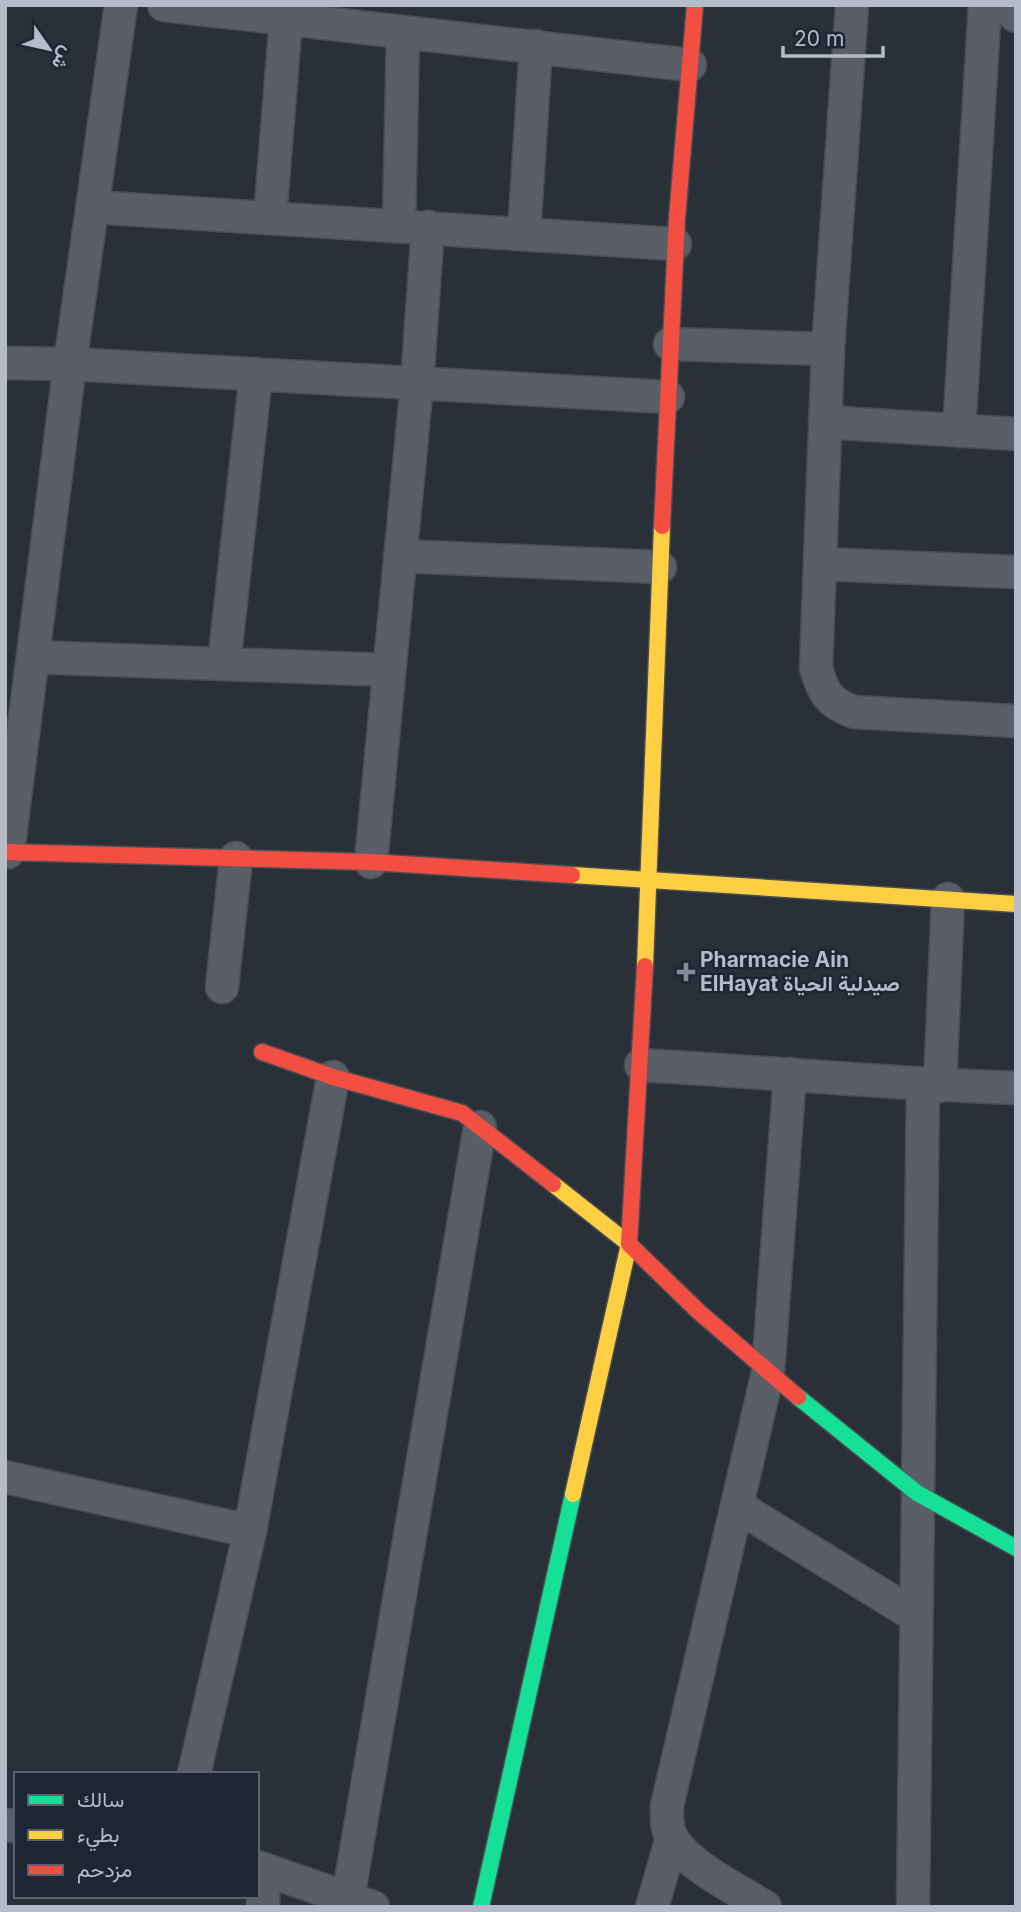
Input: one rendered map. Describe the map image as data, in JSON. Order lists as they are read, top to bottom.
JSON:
{
  "places": {
    "health": ["Pharmacie Ain ElHayat صيدلية الحياة"]
  },
  "legend": ["سالك", "بطيء", "مزدحم"],
  "scale_bar": "20 m",
  "north": "bottom right"
}
